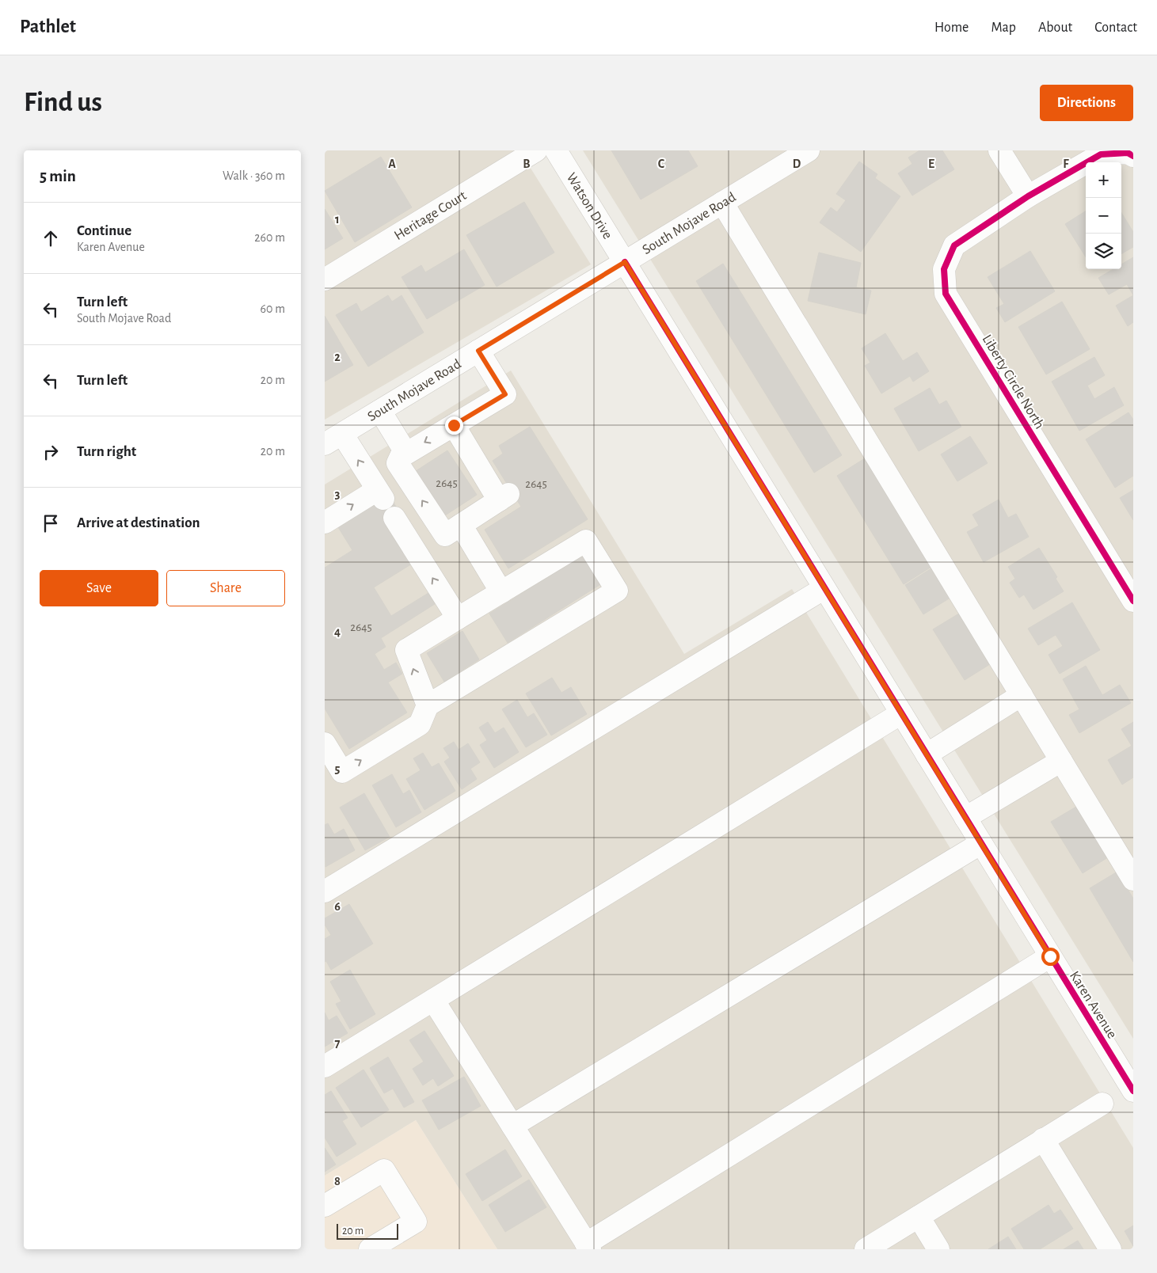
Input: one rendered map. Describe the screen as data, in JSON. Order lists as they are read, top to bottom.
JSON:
{
  "streets": {
    "street": [
      "Watson Drive",
      "Heritage Court",
      "South Mojave Road",
      "Liberty Circle North",
      "Karen Avenue"
    ]
  },
  "crossings": [
    ["Watson Drive", "South Mojave Road"],
    ["Watson Drive", "Karen Avenue"],
    ["South Mojave Road", "Karen Avenue"]
  ],
  "house_numbers": ["2645", "2645", "2645"],
  "scale_bar": "20 m",
  "page": {
    "header": "Pathlet",
    "nav": [
      "Home",
      "Map",
      "About",
      "Contact"
    ],
    "buttons": [
      "Directions",
      ["Save", "Share"]
    ],
    "title": "Find us",
    "heading": ["5 min", "Walk · 360 m"],
    "map_buttons": ["+", "−"],
    "list": [
      ["Continue", "Karen Avenue", "260 m"],
      ["Turn left", "South Mojave Road", "60 m"],
      ["Turn left", "20 m"],
      ["Turn right", "20 m"],
      "Arrive at destination"
    ],
    "scale": "20 m"
  },
  "grid": {
    "columns": [
      "A",
      "B",
      "C",
      "D",
      "E",
      "F"
    ],
    "rows": [
      "1",
      "2",
      "3",
      "4",
      "5",
      "6",
      "7",
      "8"
    ]
  }
}
